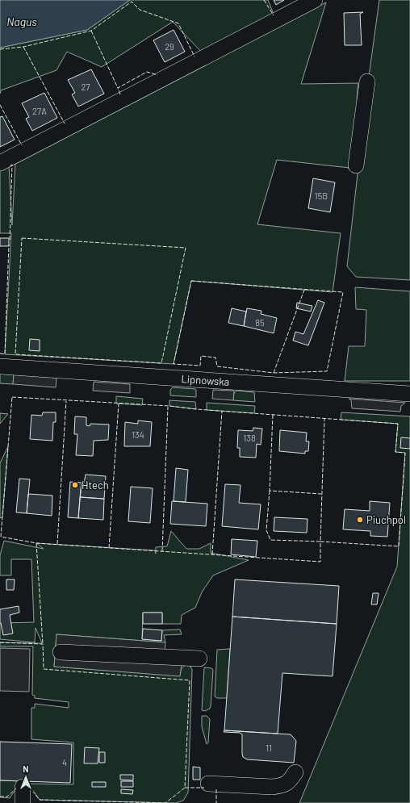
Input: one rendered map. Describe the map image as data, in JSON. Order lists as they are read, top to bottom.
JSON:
{
  "streets": {
    "street": ["Lipnowska"]
  },
  "water": ["Nagus"],
  "places": ["Htech", "Piuchpol"],
  "house_numbers": [
    "29",
    "27",
    "27A",
    "15B",
    "85",
    "134",
    "138",
    "11",
    "4"
  ],
  "north": "top"
}
